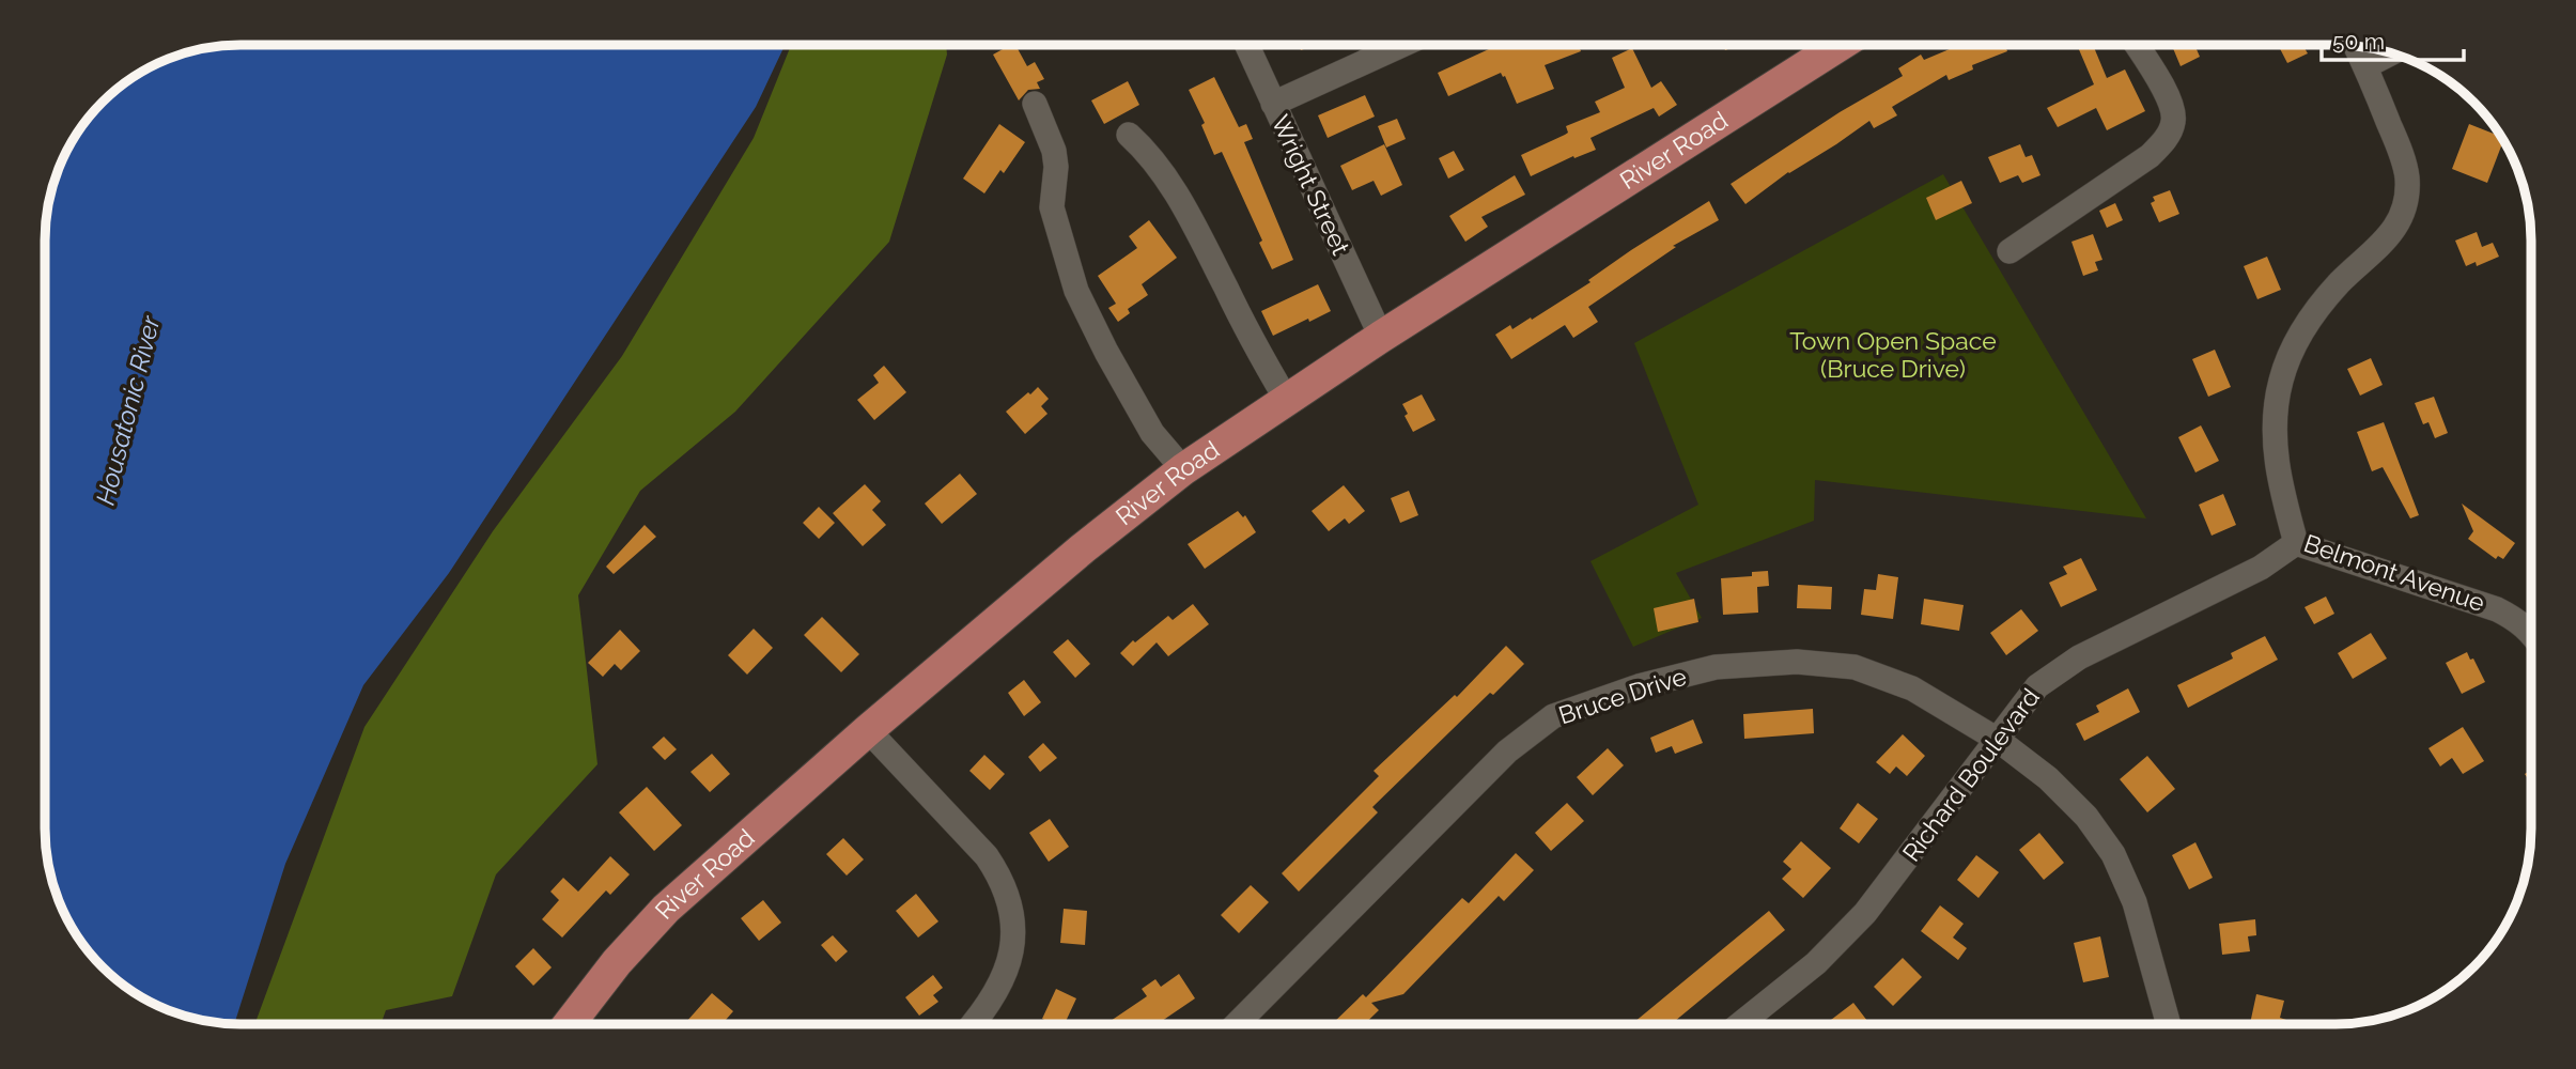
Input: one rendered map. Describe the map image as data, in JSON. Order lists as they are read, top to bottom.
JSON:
{
  "streets": {
    "main road": ["River Road"],
    "street": [
      "Wright Street",
      "Belmont Avenue",
      "Bruce Drive",
      "Richard Boulevard"
    ]
  },
  "crossings": [
    ["River Road", "Wright Street"],
    ["Belmont Avenue", "Richard Boulevard"],
    ["Bruce Drive", "Richard Boulevard"]
  ],
  "water": ["Housatonic River"],
  "parks": ["Town Open Space (Bruce Drive)"],
  "scale_bar": "50 m"
}
